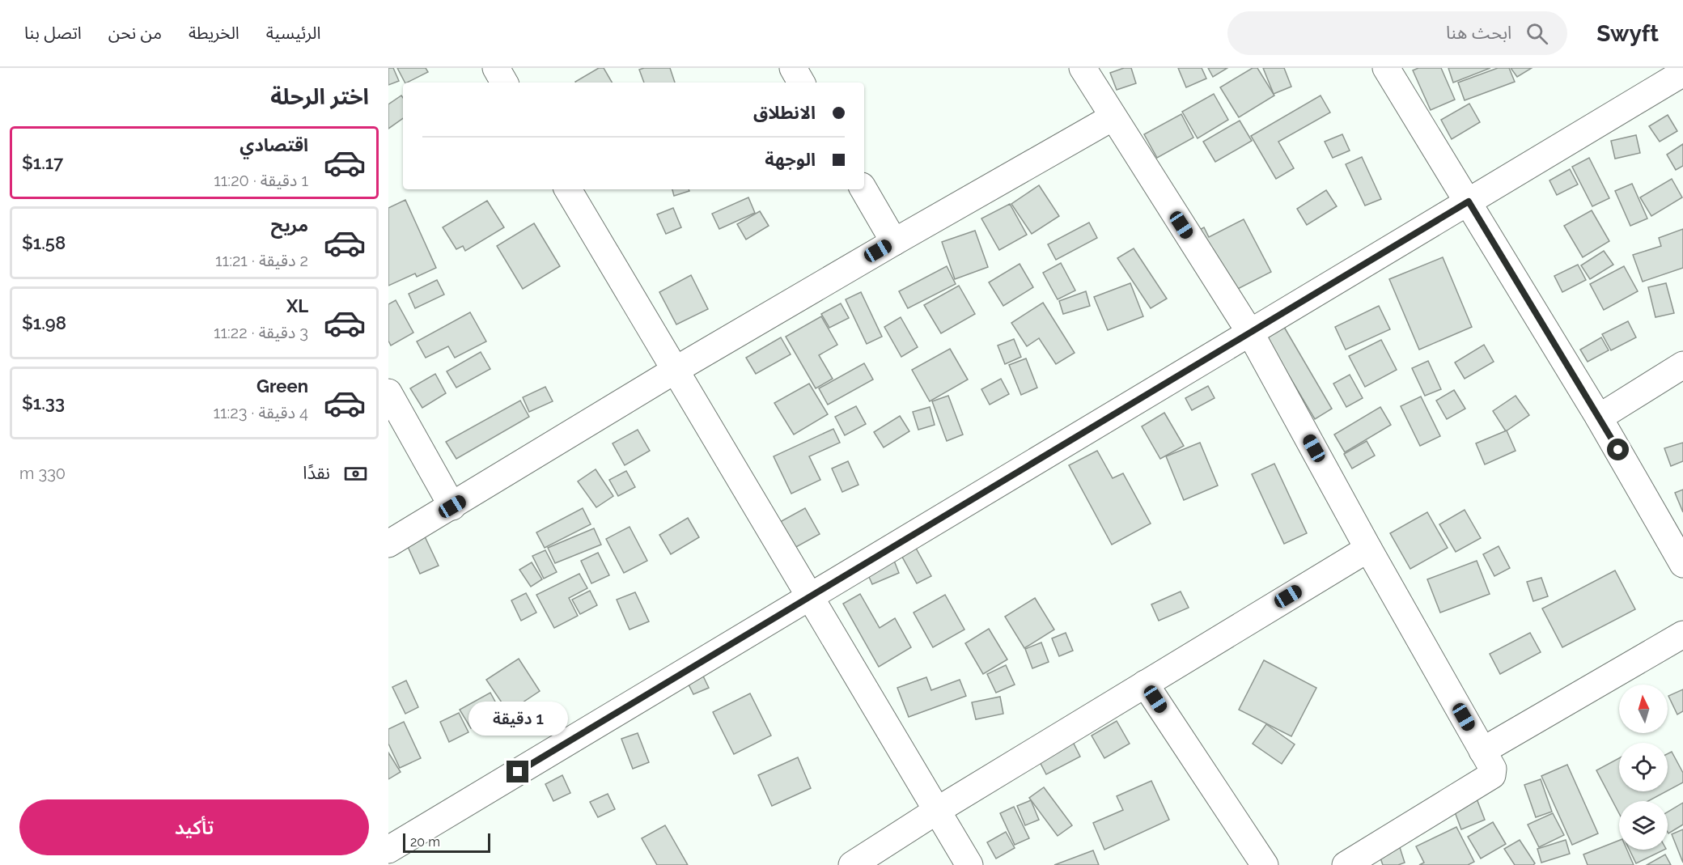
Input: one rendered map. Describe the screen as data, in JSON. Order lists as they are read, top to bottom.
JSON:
{
  "scale_bar": "20 m",
  "north": "top",
  "page": {
    "header": "Swyft",
    "search": "ابحث هنا",
    "nav": [
      "الرئيسية",
      "الخريطة",
      "من نحن",
      "اتصل بنا"
    ],
    "heading": "اختر الرحلة",
    "banner": ["الانطلاق", "الوجهة"],
    "list": [
      {
        "name": "اقتصادي",
        "note": "1 دقيقة · 11:20",
        "value": "$1.17"
      },
      {
        "name": "مريح",
        "note": "2 دقيقة · 11:21",
        "value": "$1.58"
      },
      {
        "name": "XL",
        "note": "3 دقيقة · 11:22",
        "value": "$1.98"
      },
      {
        "name": "Green",
        "note": "4 دقيقة · 11:23",
        "value": "$1.33"
      }
    ],
    "pay": ["نقدًا", "330 m"],
    "bubble": "1 دقيقة",
    "buttons": "تأكيد",
    "scale": "20 m"
  }
}
